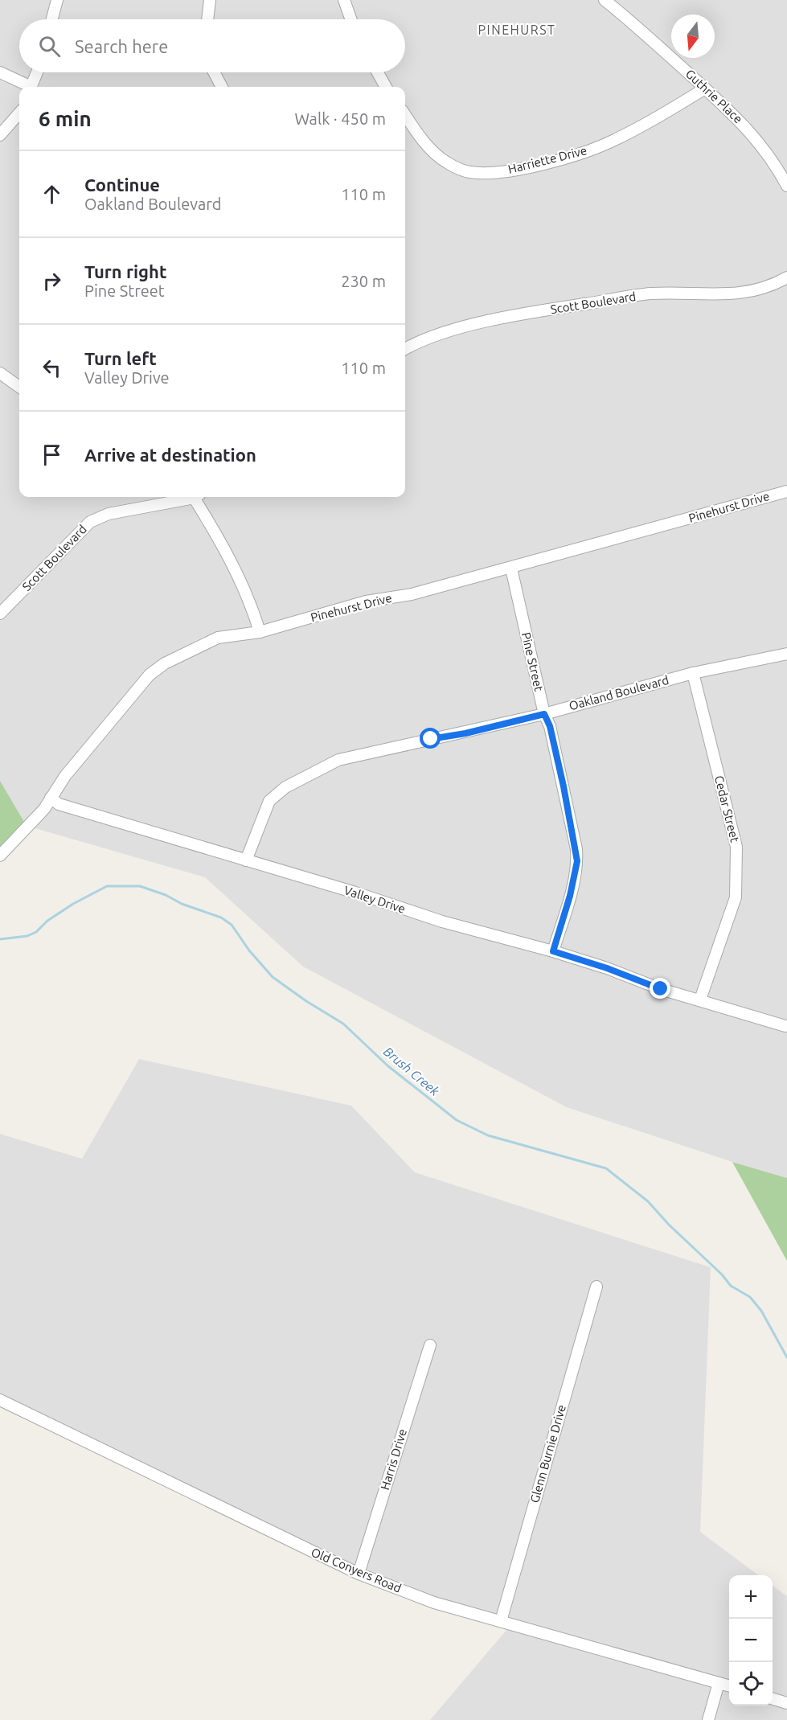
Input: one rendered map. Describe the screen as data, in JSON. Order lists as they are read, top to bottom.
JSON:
{
  "streets": {
    "street": [
      "Guthrie Place",
      "Harriette Drive",
      "Scott Boulevard",
      "Pinehurst Drive",
      "Pine Street",
      "Oakland Boulevard",
      "Cedar Street",
      "Valley Drive",
      "Glenn Burnie Drive",
      "Harris Drive",
      "Old Conyers Road"
    ]
  },
  "crossings": [
    ["Guthrie Place", "Harriette Drive"],
    ["Pinehurst Drive", "Pine Street"],
    ["Pinehurst Drive", "Valley Drive"],
    ["Pine Street", "Oakland Boulevard"],
    ["Pine Street", "Valley Drive"],
    ["Oakland Boulevard", "Cedar Street"],
    ["Oakland Boulevard", "Valley Drive"],
    ["Cedar Street", "Valley Drive"],
    ["Glenn Burnie Drive", "Old Conyers Road"],
    ["Harris Drive", "Old Conyers Road"]
  ],
  "districts": ["PINEHURST"],
  "water": ["Brush Creek"],
  "north": "bottom",
  "page": {
    "search": "Search here",
    "heading": ["6 min", "Walk · 450 m"],
    "list": [
      ["Continue", "Oakland Boulevard", "110 m"],
      ["Turn right", "Pine Street", "230 m"],
      ["Turn left", "Valley Drive", "110 m"],
      "Arrive at destination"
    ],
    "map_buttons": ["+", "−"]
  }
}
